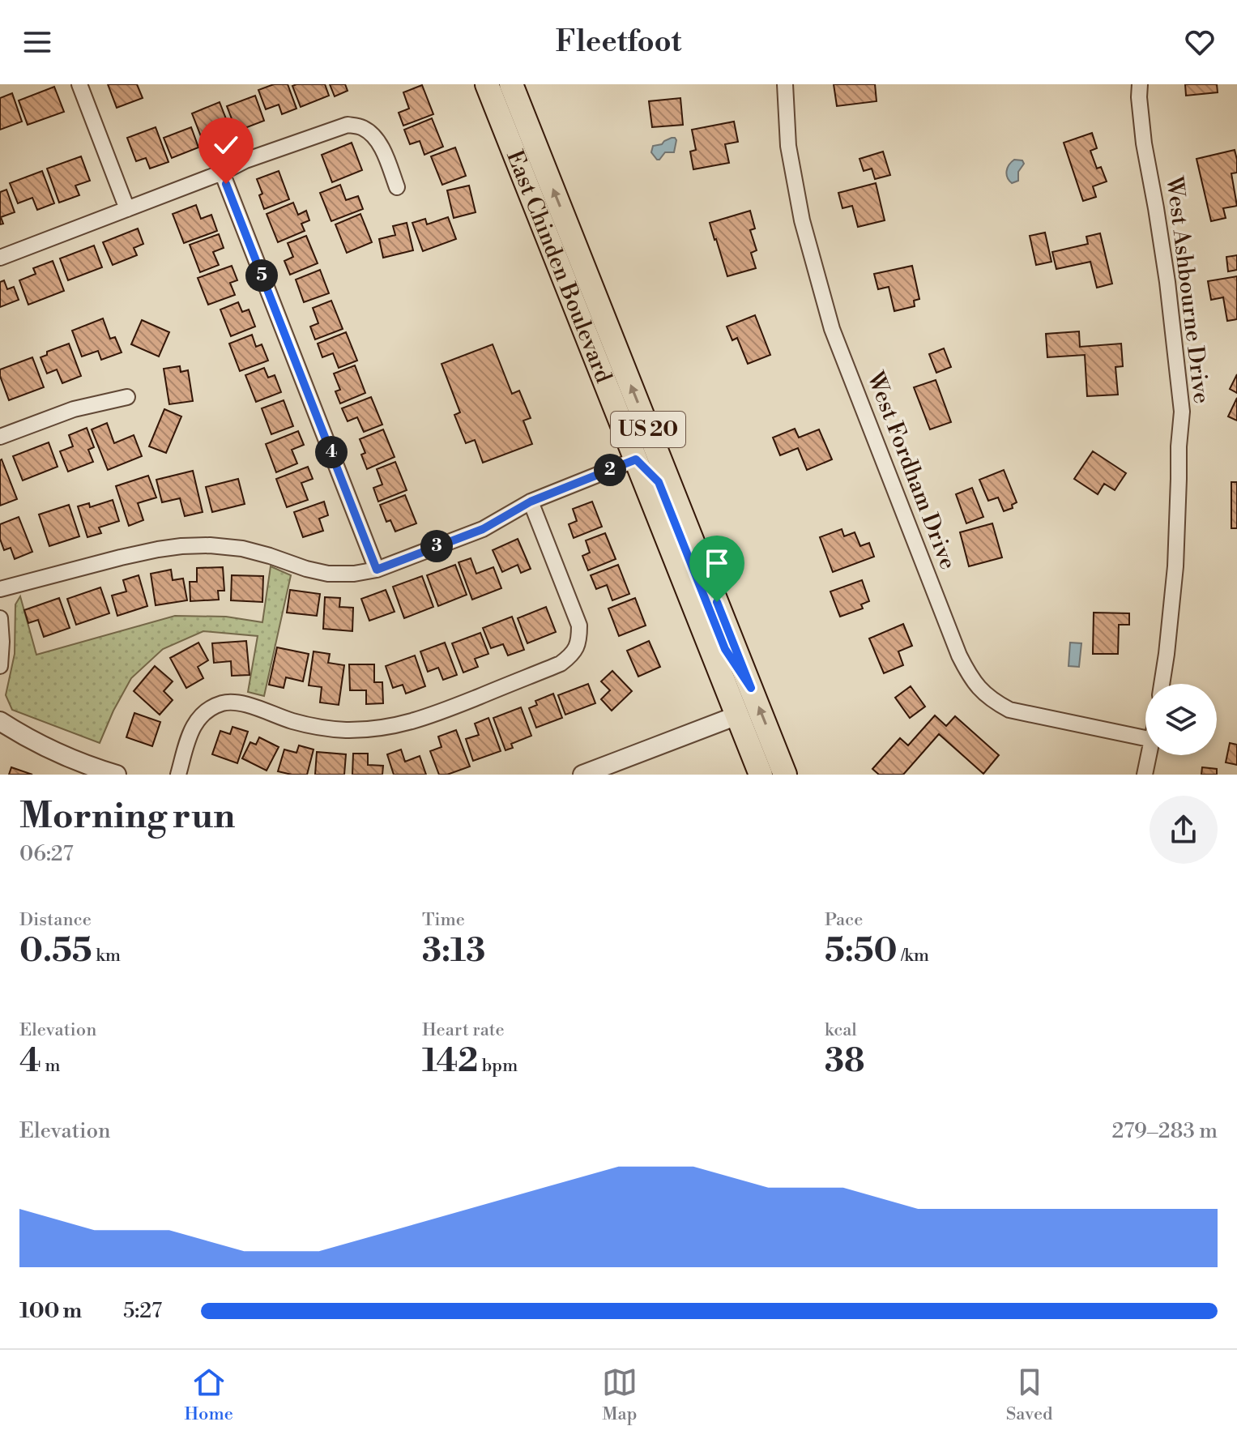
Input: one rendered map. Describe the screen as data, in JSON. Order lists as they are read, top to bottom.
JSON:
{
  "streets": {
    "main road": ["East Chinden Boulevard", "US 20"],
    "street": ["West Ashbourne Drive", "West Fordham Drive"]
  },
  "page": {
    "header": "Fleetfoot",
    "pins": [
      "5",
      "4",
      "2",
      "3"
    ],
    "heading": ["Morning run", "06:27"],
    "stats": [
      ["Distance", "0.55 km"],
      ["Time", "3:13"],
      ["Pace", "5:50 /km"],
      ["Elevation", "4 m"],
      ["Heart rate", "142 bpm"],
      ["kcal", "38"]
    ],
    "chart": ["Elevation", "279–283 m"],
    "list": [
      {
        "name": "100 m",
        "note": "5:27"
      }
    ],
    "tabs": ["Home", "Map", "Saved"]
  }
}
